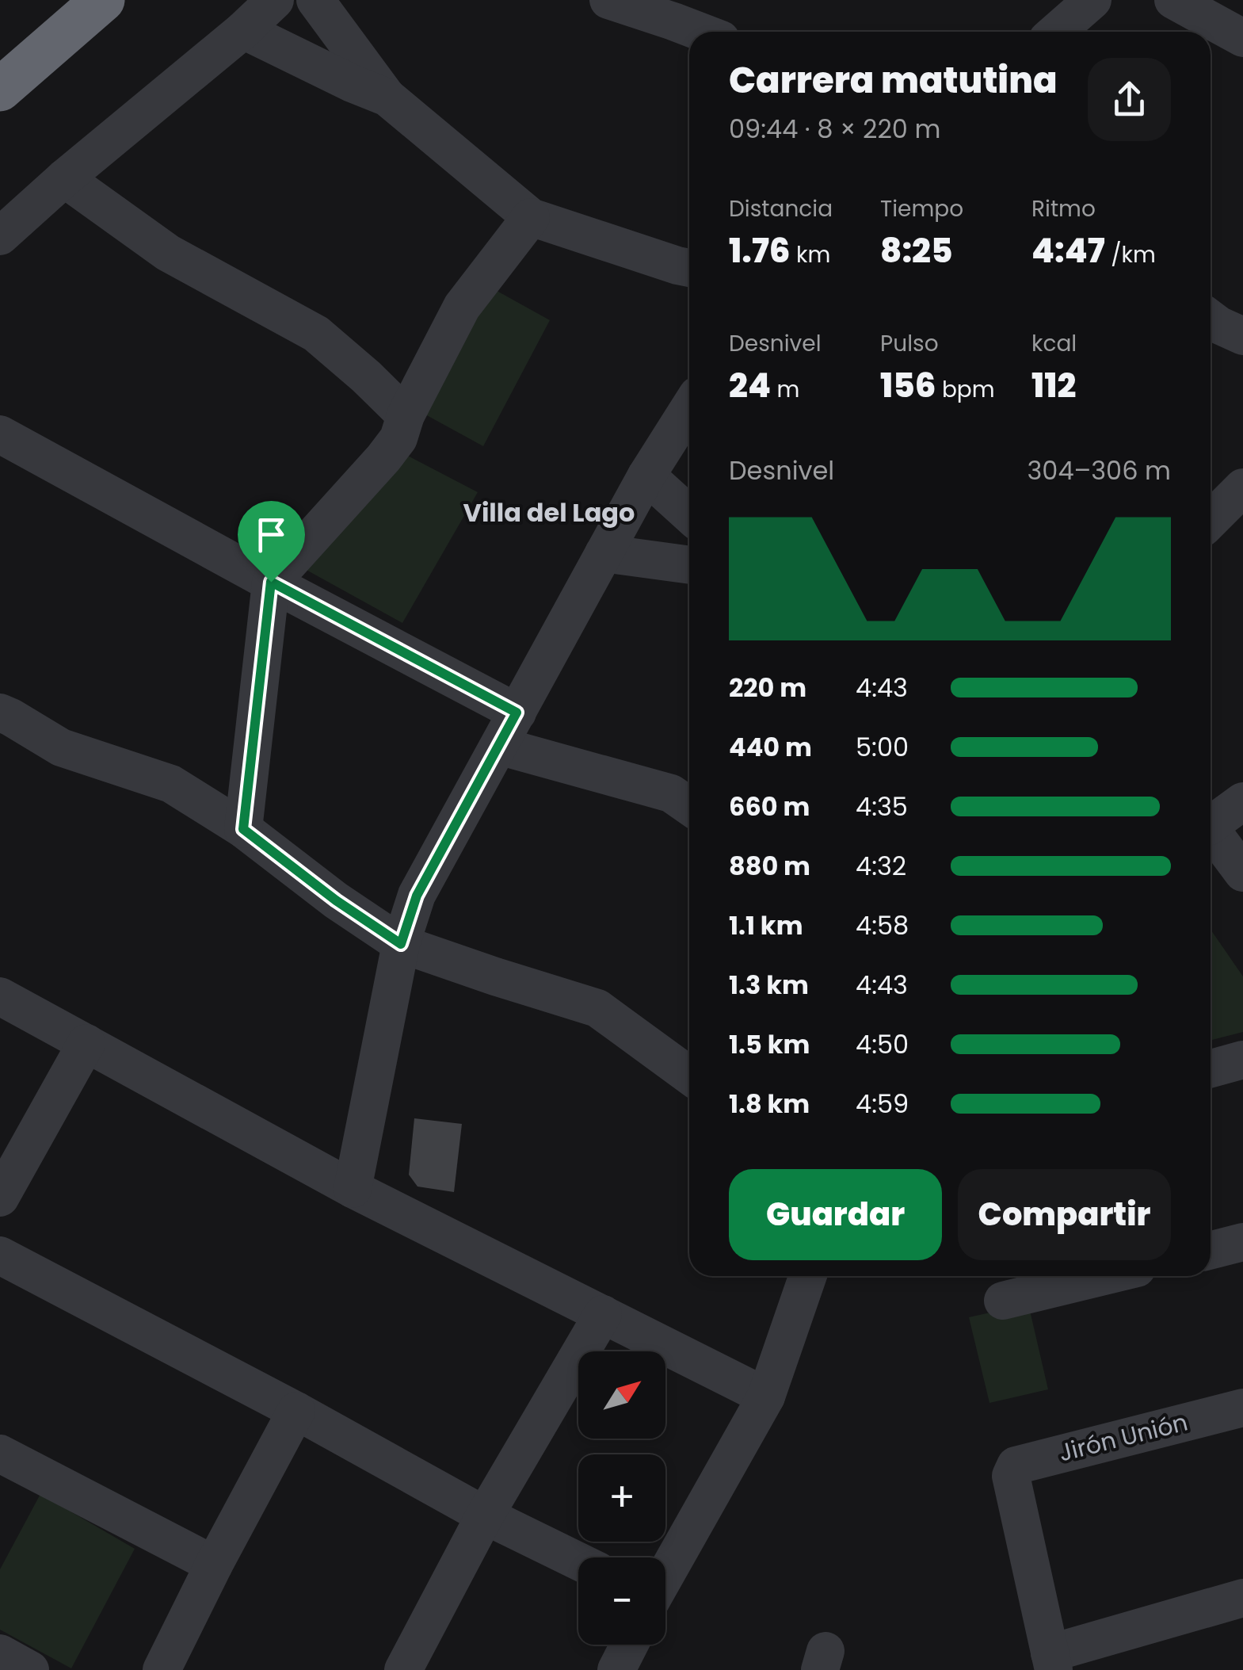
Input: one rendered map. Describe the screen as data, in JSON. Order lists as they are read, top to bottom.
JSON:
{
  "streets": {
    "street": ["Jirón Unión"]
  },
  "districts": ["Villa del Lago"],
  "north": "top right",
  "page": {
    "heading": ["Carrera matutina", "09:44 · 8 × 220 m"],
    "stats": [
      ["Distancia", "1.76 km"],
      ["Tiempo", "8:25"],
      ["Ritmo", "4:47 /km"],
      ["Desnivel", "24 m"],
      ["Pulso", "156 bpm"],
      ["kcal", "112"]
    ],
    "chart": ["Desnivel", "304–306 m"],
    "list": [
      {
        "name": "220 m",
        "note": "4:43"
      },
      {
        "name": "440 m",
        "note": "5:00"
      },
      {
        "name": "660 m",
        "note": "4:35"
      },
      {
        "name": "880 m",
        "note": "4:32"
      },
      {
        "name": "1.1 km",
        "note": "4:58"
      },
      {
        "name": "1.3 km",
        "note": "4:43"
      },
      {
        "name": "1.5 km",
        "note": "4:50"
      },
      {
        "name": "1.8 km",
        "note": "4:59"
      }
    ],
    "buttons": ["Guardar", "Compartir"],
    "map_buttons": ["+", "−"]
  }
}
